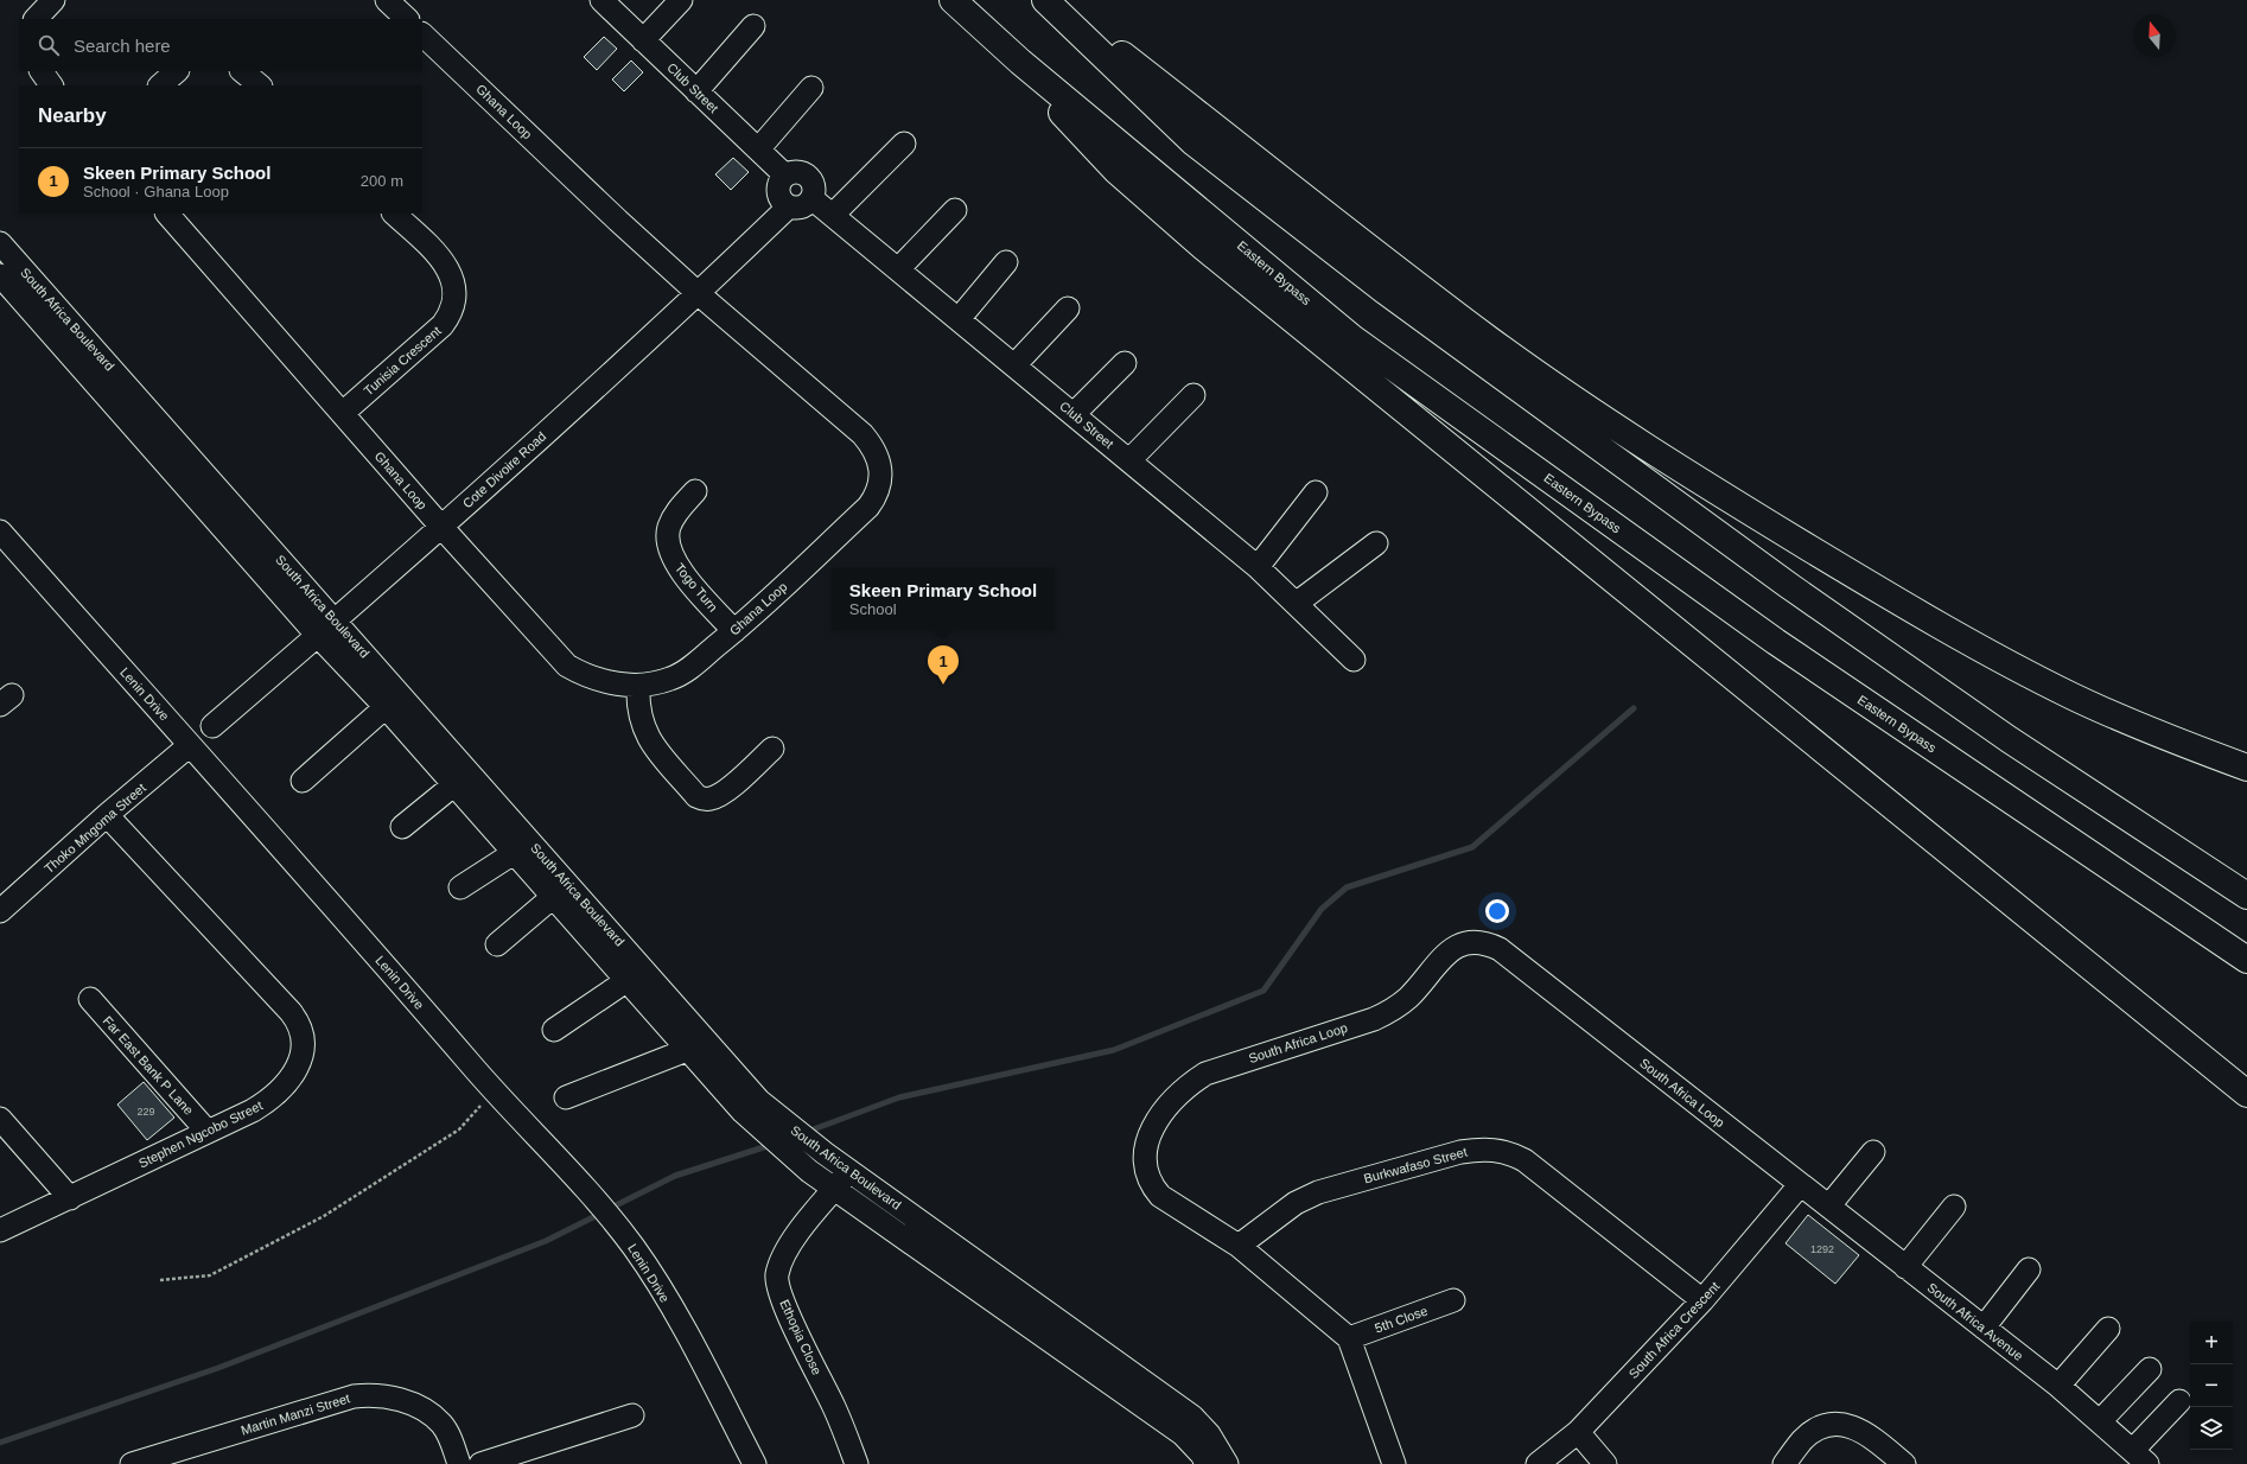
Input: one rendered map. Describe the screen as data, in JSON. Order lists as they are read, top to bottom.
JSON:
{
  "streets": {
    "highway": ["Eastern Bypass"],
    "street": [
      "Club Street",
      "Ghana Loop",
      "South Africa Boulevard",
      "Tunisia Crescent",
      "Cote Divoire Road",
      "Togo Turn",
      "Lenin Drive",
      "Thoko Mngoma Street",
      "South Africa Loop",
      "Far East Bank P Lane",
      "Stephen Ngcobo Street",
      "Burkwafaso Street",
      "5th Close",
      "South Africa Avenue",
      "South Africa Crescent",
      "Ethopia Close",
      "Martin Manzi Street"
    ]
  },
  "crossings": [
    ["Club Street", "Cote Divoire Road"],
    ["Ghana Loop", "Tunisia Crescent"],
    ["Ghana Loop", "Cote Divoire Road"],
    ["Ghana Loop", "Togo Turn"],
    ["South Africa Boulevard", "Cote Divoire Road"],
    ["South Africa Boulevard", "Ethopia Close"],
    ["Lenin Drive", "Thoko Mngoma Street"],
    ["Thoko Mngoma Street", "Stephen Ngcobo Street"],
    ["South Africa Loop", "Burkwafaso Street"],
    ["South Africa Loop", "5th Close"],
    ["South Africa Loop", "South Africa Avenue"],
    ["South Africa Loop", "South Africa Crescent"],
    ["Far East Bank P Lane", "Stephen Ngcobo Street"],
    ["Burkwafaso Street", "South Africa Crescent"],
    ["South Africa Avenue", "South Africa Crescent"]
  ],
  "house_numbers": ["229", "1292"],
  "north": "top",
  "page": {
    "search": "Search here",
    "heading": "Nearby",
    "list": [
      {
        "mark": "1",
        "name": "Skeen Primary School",
        "note": "School · Ghana Loop",
        "value": "200 m"
      }
    ],
    "popup": ["Skeen Primary School", "School"],
    "pins": "1",
    "map_buttons": ["+", "−"]
  }
}
